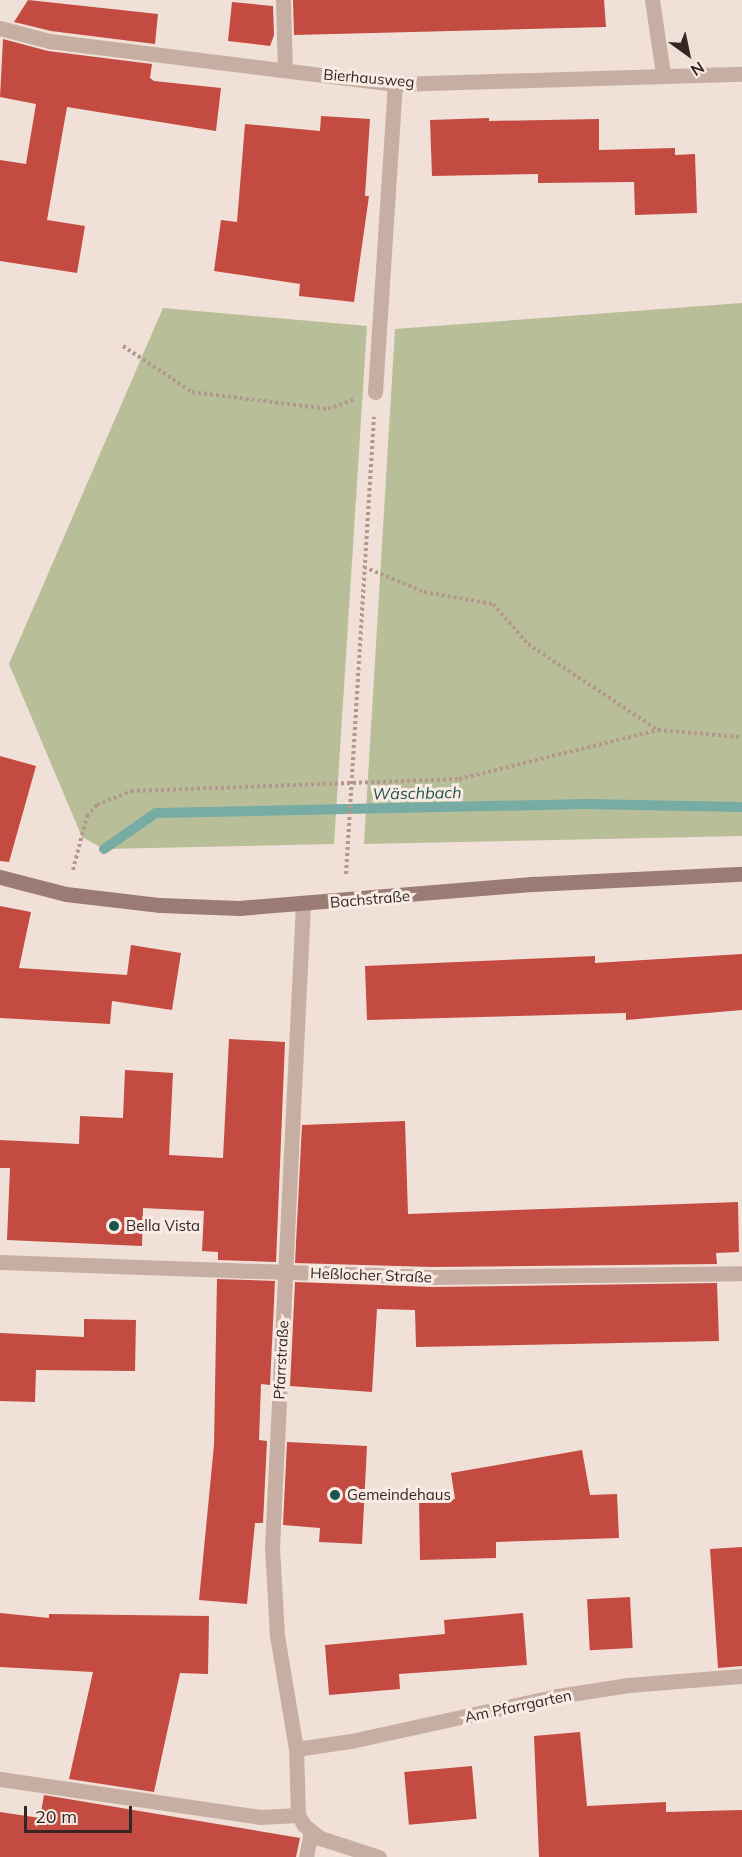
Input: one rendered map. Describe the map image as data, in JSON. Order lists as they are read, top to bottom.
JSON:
{
  "streets": {
    "street": [
      "Bierhausweg",
      "Bachstraße",
      "Heßlocher Straße",
      "Pfarrstraße",
      "Am Pfarrgarten"
    ]
  },
  "crossings": [
    ["Bachstraße", "Pfarrstraße"],
    ["Heßlocher Straße", "Pfarrstraße"],
    ["Pfarrstraße", "Am Pfarrgarten"]
  ],
  "water": ["Wäschbach"],
  "places": ["Bella Vista", "Gemeindehaus"],
  "scale_bar": "20 m",
  "north": "bottom right"
}
